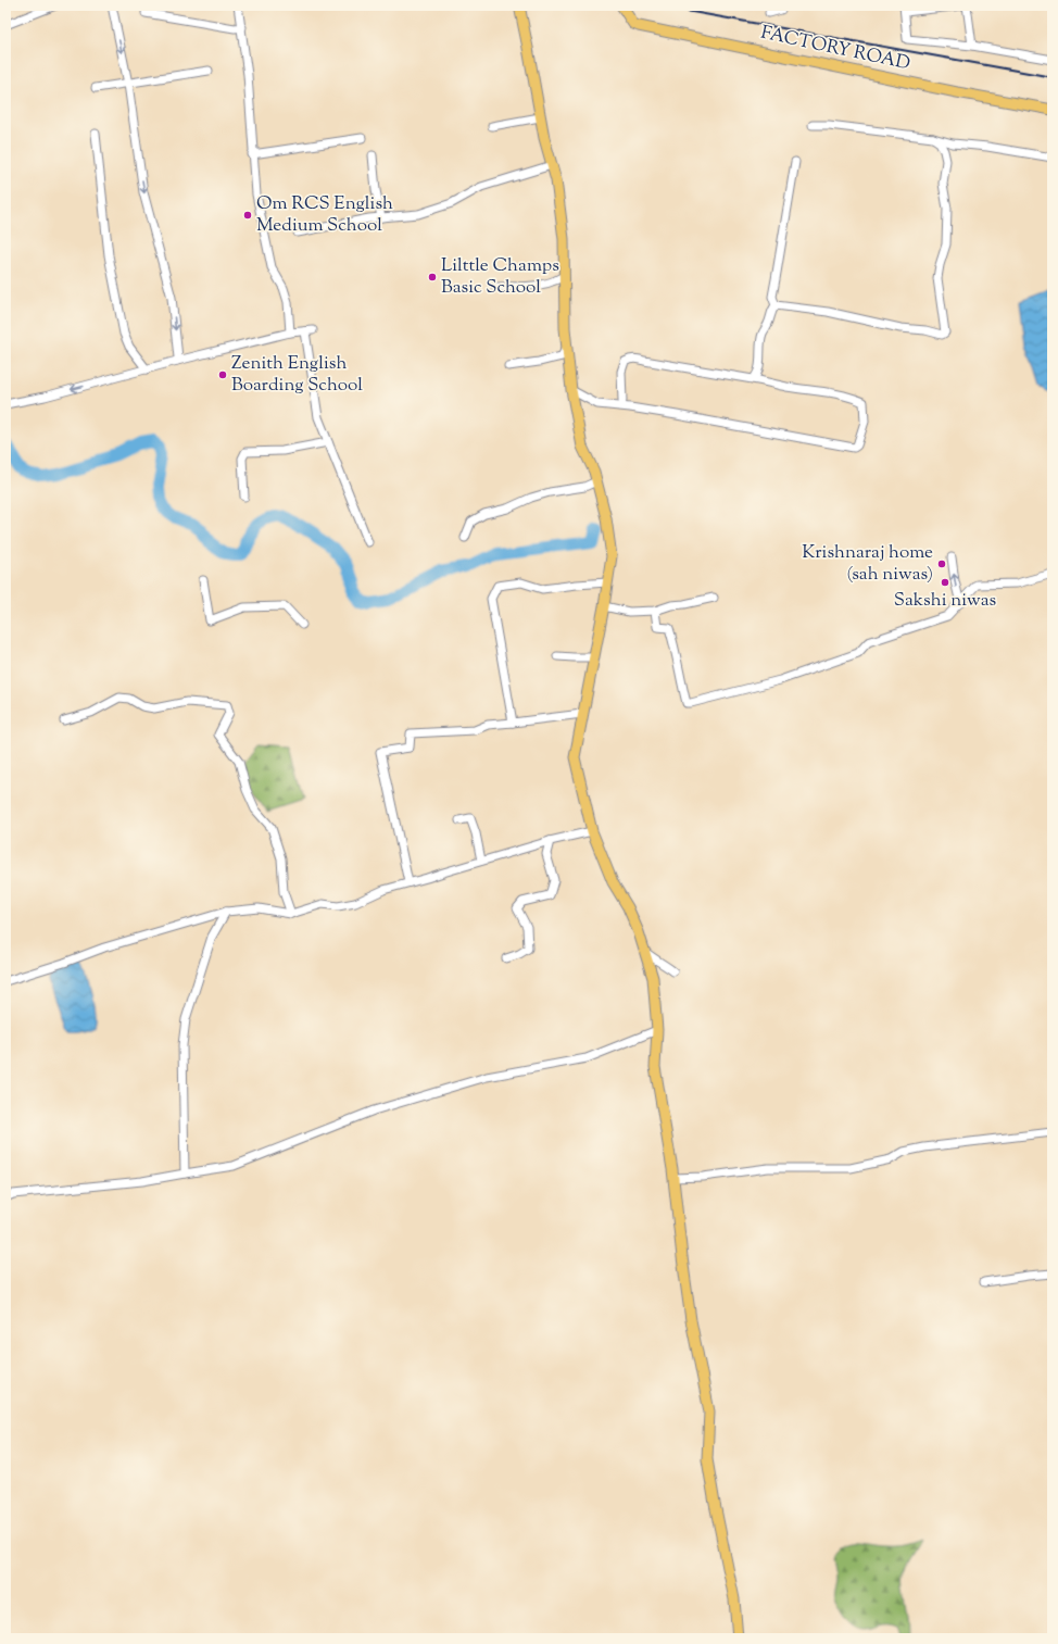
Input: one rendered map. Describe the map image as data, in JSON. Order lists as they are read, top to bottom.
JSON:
{
  "streets": {
    "main road": ["FACTORY ROAD"]
  },
  "places": [
    "Om RCS English Medium School",
    "Lilttle Champs Basic School",
    "Zenith English Boarding School",
    "Krishnaraj home (sah niwas)",
    "Sakshi niwas"
  ]
}
